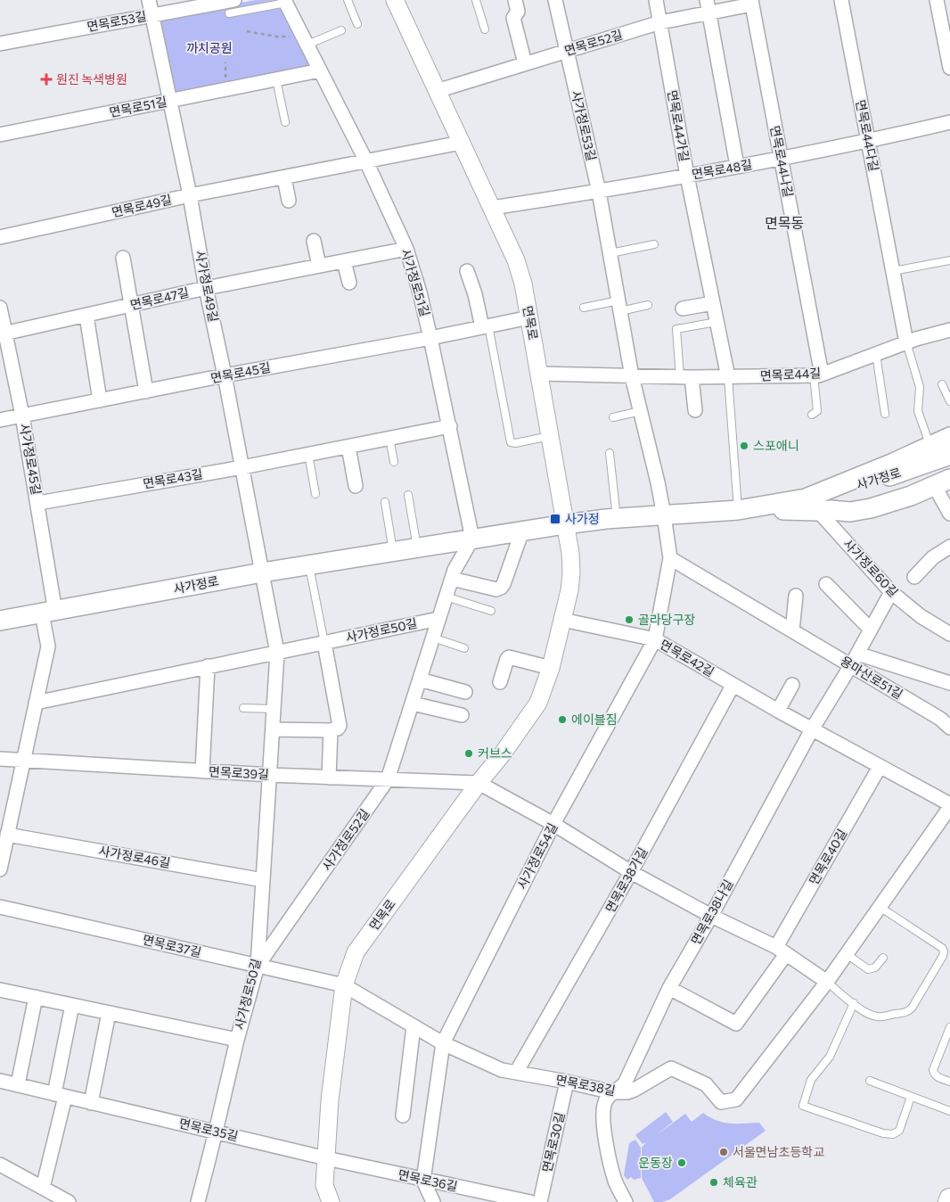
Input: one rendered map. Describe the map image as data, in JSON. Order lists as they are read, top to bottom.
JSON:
{
  "streets": {
    "main road": ["사가정로"],
    "street": [
      "면목로53길",
      "면목로52길",
      "면목로51길",
      "사가정로53길",
      "면목로44가길",
      "면목로44다길",
      "면목로44나길",
      "면목로48길",
      "면목로49길",
      "사가정로51길",
      "사가정로49길",
      "면목로47길",
      "면목로",
      "면목로45길",
      "면목로44길",
      "사가정로45길",
      "면목로43길",
      "사가정로60길",
      "사가정로50길",
      "면목로42길",
      "용마산로51길",
      "면목로39길",
      "사가정로52길",
      "사가정로54길",
      "사가정로46길",
      "면목로40길",
      "면목로38가길",
      "면목로38나길",
      "면목로37길",
      "면목로38길",
      "면목로35길",
      "면목로30길",
      "면목로36길"
    ]
  },
  "crossings": [
    ["면목로53길", "사가정로49길"],
    ["면목로52길", "사가정로53길"],
    ["면목로52길", "면목로44가길"],
    ["면목로52길", "면목로44나길"],
    ["면목로52길", "면목로"],
    ["면목로51길", "사가정로51길"],
    ["면목로51길", "사가정로49길"],
    ["사가정로53길", "면목로48길"],
    ["사가정로53길", "면목로44길"],
    ["사가정로53길", "사가정로"],
    ["사가정로53길", "사가정로54길"],
    ["면목로44가길", "면목로48길"],
    ["면목로44가길", "면목로44길"],
    ["면목로44다길", "면목로48길"],
    ["면목로44다길", "면목로44길"],
    ["면목로44나길", "면목로48길"],
    ["면목로44나길", "면목로44길"],
    ["면목로48길", "면목로"],
    ["면목로49길", "사가정로51길"],
    ["면목로49길", "사가정로49길"],
    ["면목로49길", "면목로"],
    ["사가정로51길", "면목로47길"],
    ["사가정로51길", "면목로45길"],
    ["사가정로51길", "면목로43길"],
    ["사가정로51길", "사가정로"],
    ["사가정로51길", "사가정로52길"],
    ["사가정로49길", "면목로47길"],
    ["사가정로49길", "면목로45길"],
    ["사가정로49길", "면목로43길"],
    ["사가정로49길", "사가정로"],
    ["사가정로49길", "사가정로50길"],
    ["면목로47길", "사가정로45길"],
    ["면목로", "면목로45길"],
    ["면목로", "면목로44길"],
    ["면목로", "사가정로"],
    ["면목로", "면목로42길"],
    ["면목로", "면목로39길"],
    ["면목로", "면목로37길"],
    ["면목로", "면목로38길"],
    ["면목로", "면목로35길"],
    ["면목로", "면목로36길"],
    ["면목로45길", "사가정로45길"],
    ["사가정로45길", "면목로43길"],
    ["사가정로45길", "사가정로"],
    ["사가정로", "사가정로60길"],
    ["사가정로", "사가정로50길"],
    ["사가정로", "사가정로52길"],
    ["사가정로", "사가정로54길"],
    ["사가정로60길", "면목로38나길"],
    ["사가정로50길", "면목로39길"],
    ["사가정로50길", "사가정로52길"],
    ["사가정로50길", "사가정로46길"],
    ["사가정로50길", "면목로37길"],
    ["사가정로50길", "면목로35길"],
    ["면목로42길", "사가정로54길"],
    ["면목로42길", "면목로40길"],
    ["면목로42길", "면목로38가길"],
    ["면목로42길", "면목로38나길"],
    ["용마산로51길", "사가정로54길"],
    ["용마산로51길", "면목로38나길"],
    ["면목로39길", "사가정로52길"],
    ["사가정로52길", "면목로37길"],
    ["사가정로54길", "면목로38길"],
    ["사가정로54길", "면목로36길"],
    ["면목로40길", "면목로38나길"],
    ["면목로38가길", "면목로38길"],
    ["면목로38나길", "면목로38길"],
    ["면목로37길", "면목로38길"],
    ["면목로38길", "면목로30길"],
    ["면목로35길", "면목로36길"]
  ],
  "districts": ["면목동"],
  "parks": ["까치공원"],
  "places": {
    "health": ["원진 녹색병원"],
    "other": [
      "스포애니",
      "골라당구장",
      "에이블짐",
      "커브스",
      "서울면남초등학교",
      "운동장",
      "체육관"
    ],
    "transit": ["사가정"]
  }
}
